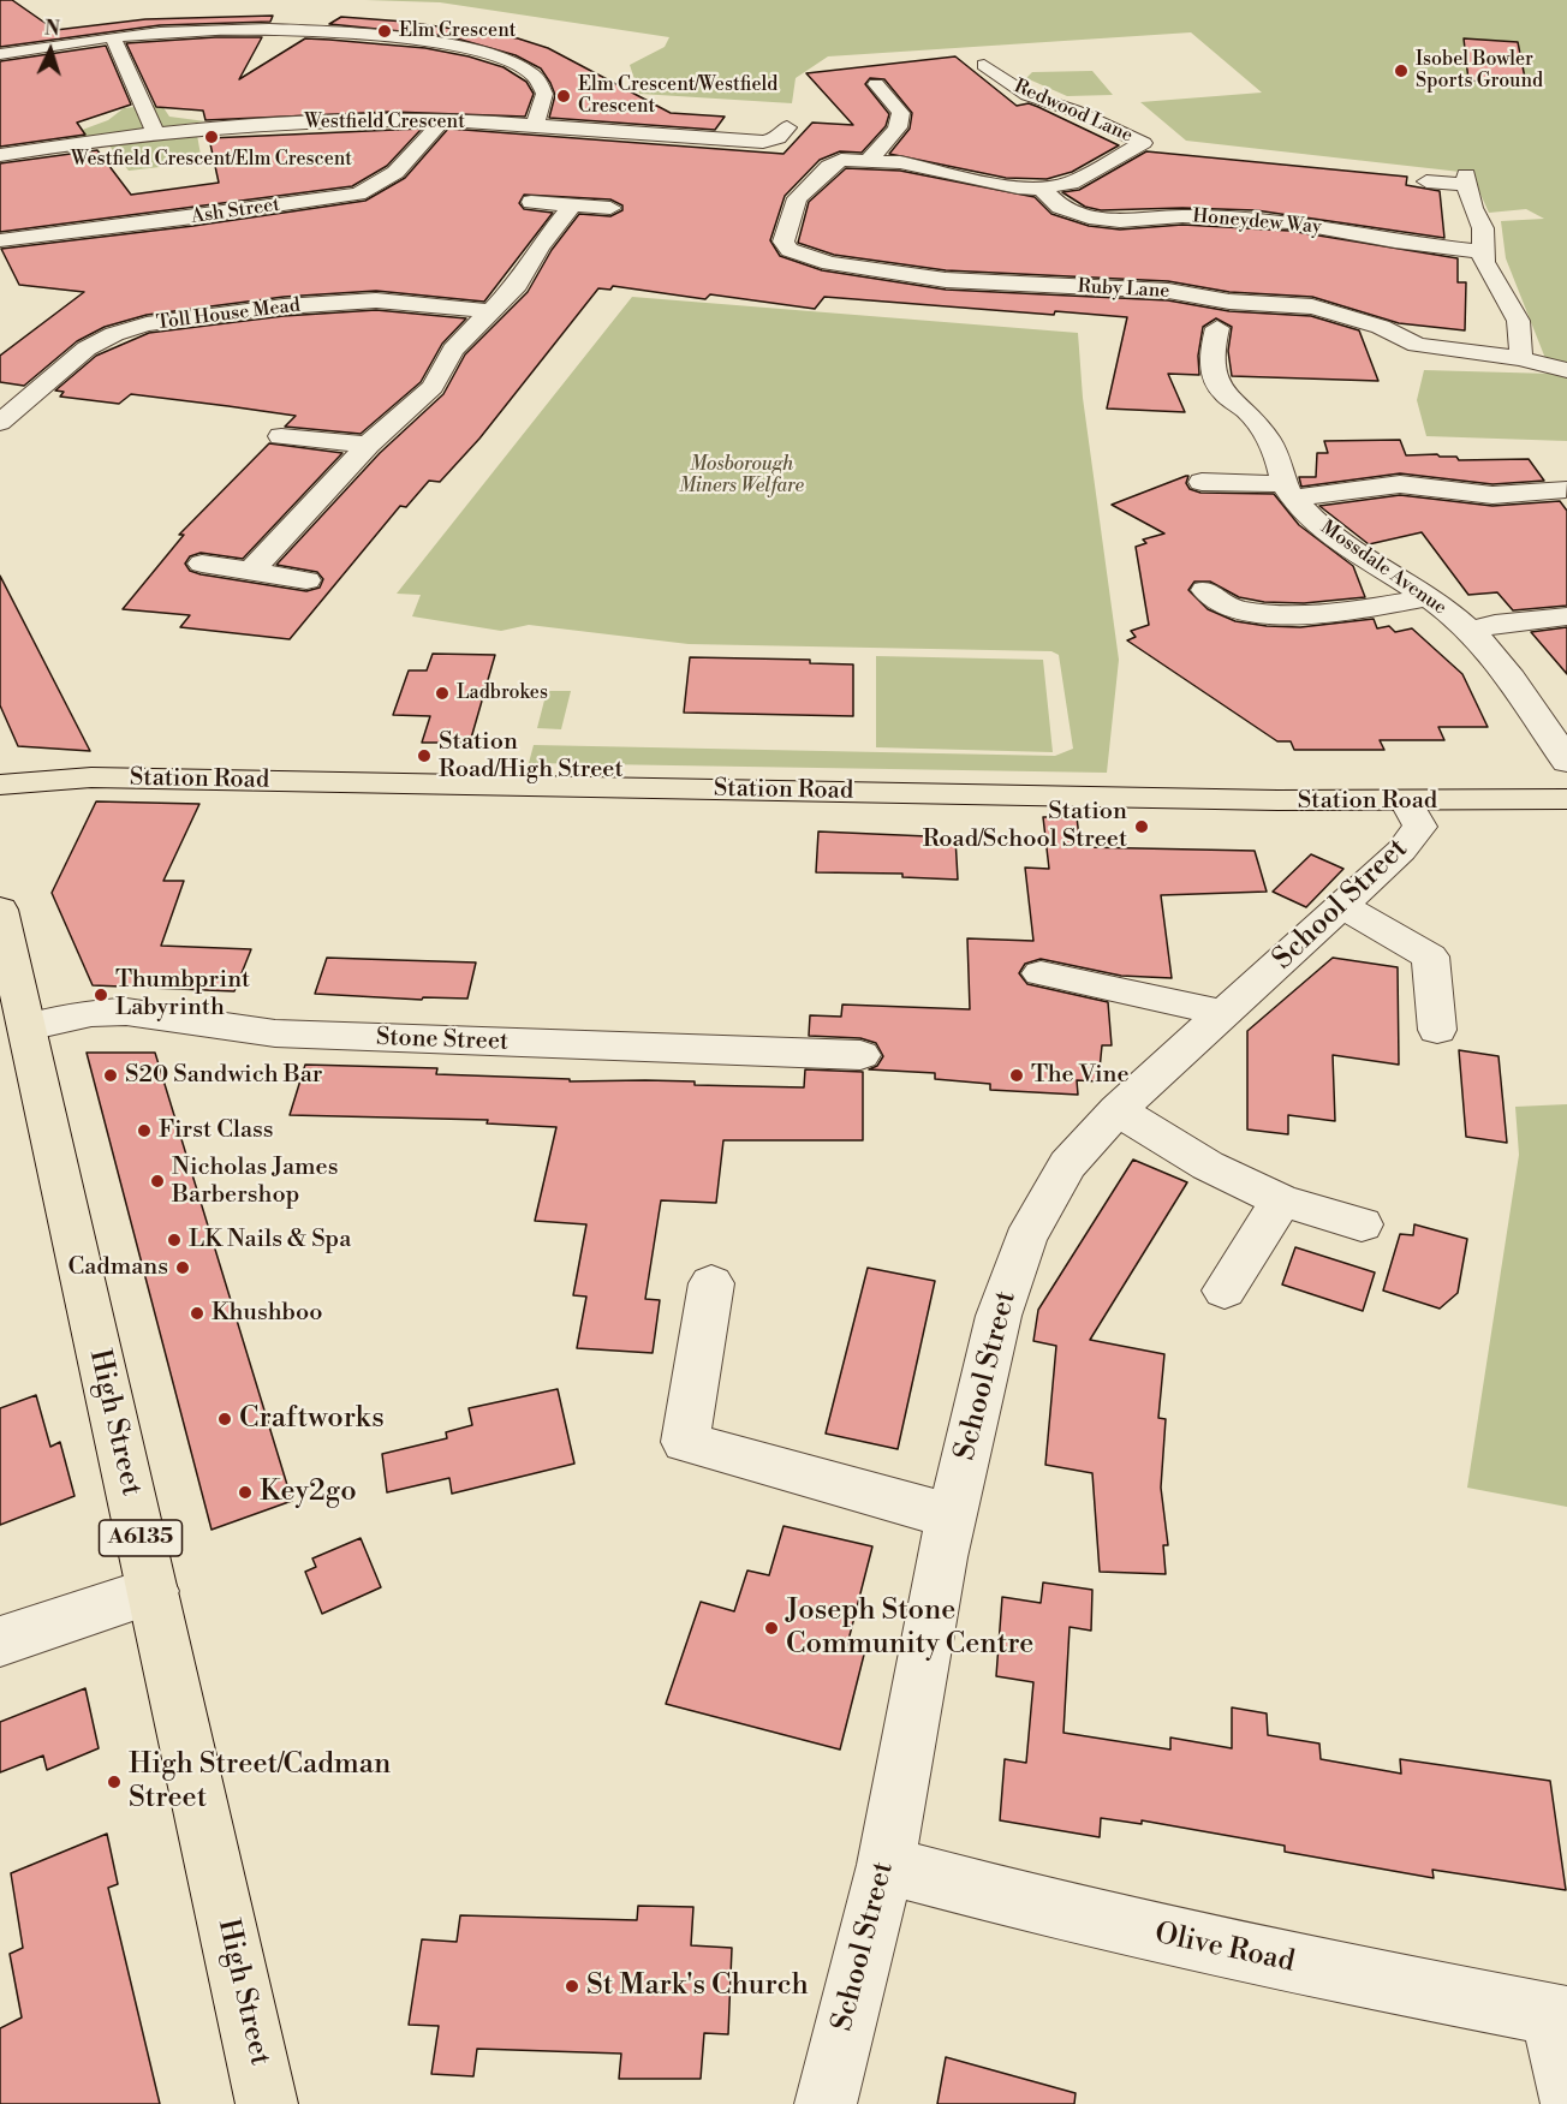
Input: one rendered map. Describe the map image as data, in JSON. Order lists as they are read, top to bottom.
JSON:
{
  "streets": {
    "main road": ["Station Road", "High Street", "A6135"],
    "street": [
      "Redwood Lane",
      "Westfield Crescent",
      "Ash Street",
      "Honeydew Way",
      "Ruby Lane",
      "Toll House Mead",
      "Mossdale Avenue",
      "School Street",
      "Stone Street",
      "Olive Road"
    ]
  },
  "crossings": [
    ["Redwood Lane", "Honeydew Way"],
    ["Redwood Lane", "Ruby Lane"],
    ["Westfield Crescent", "Ash Street"],
    ["Honeydew Way", "Ruby Lane"],
    ["Station Road", "School Street"],
    ["School Street", "Olive Road"],
    ["Stone Street", "High Street"]
  ],
  "parks": ["Mosborough Miners Welfare"],
  "places": [
    "Elm Crescent",
    "Isobel Bowler Sports Ground",
    "Elm Crescent/Westfield Crescent",
    "Westfield Crescent/Elm Crescent",
    "Ladbrokes",
    "Station Road/High Street",
    "Station Road/School Street",
    "Thumbprint Labyrinth",
    "S20 Sandwich Bar",
    "The Vine",
    "First Class",
    "Nicholas James Barbershop",
    "LK Nails & Spa",
    "Cadmans",
    "Khushboo",
    "Craftworks",
    "Key2go",
    "Joseph Stone Community Centre",
    "High Street/Cadman Street",
    "St Mark's Church"
  ],
  "north": "top"
}
